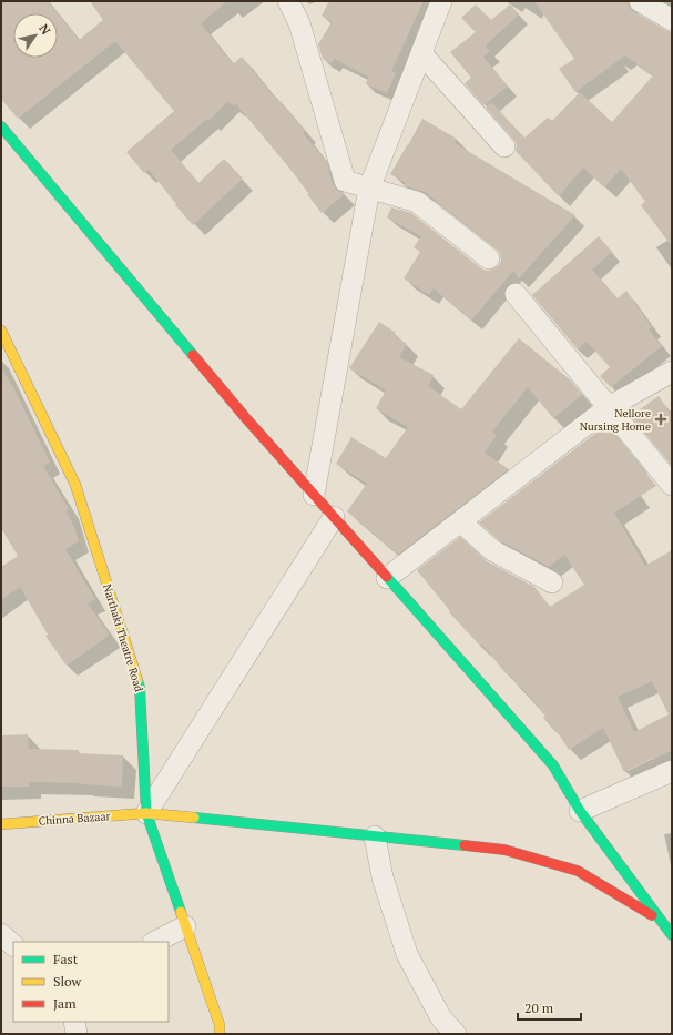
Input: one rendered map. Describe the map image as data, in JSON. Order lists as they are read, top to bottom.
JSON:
{
  "streets": {
    "street": ["Narthaki Theatre Road", "Chinna Bazaar"]
  },
  "crossings": [
    ["Narthaki Theatre Road", "Chinna Bazaar"]
  ],
  "places": {
    "health": ["Nellore Nursing Home"]
  },
  "legend": ["Fast", "Slow", "Jam"],
  "scale_bar": "20 m",
  "north": "top right"
}
